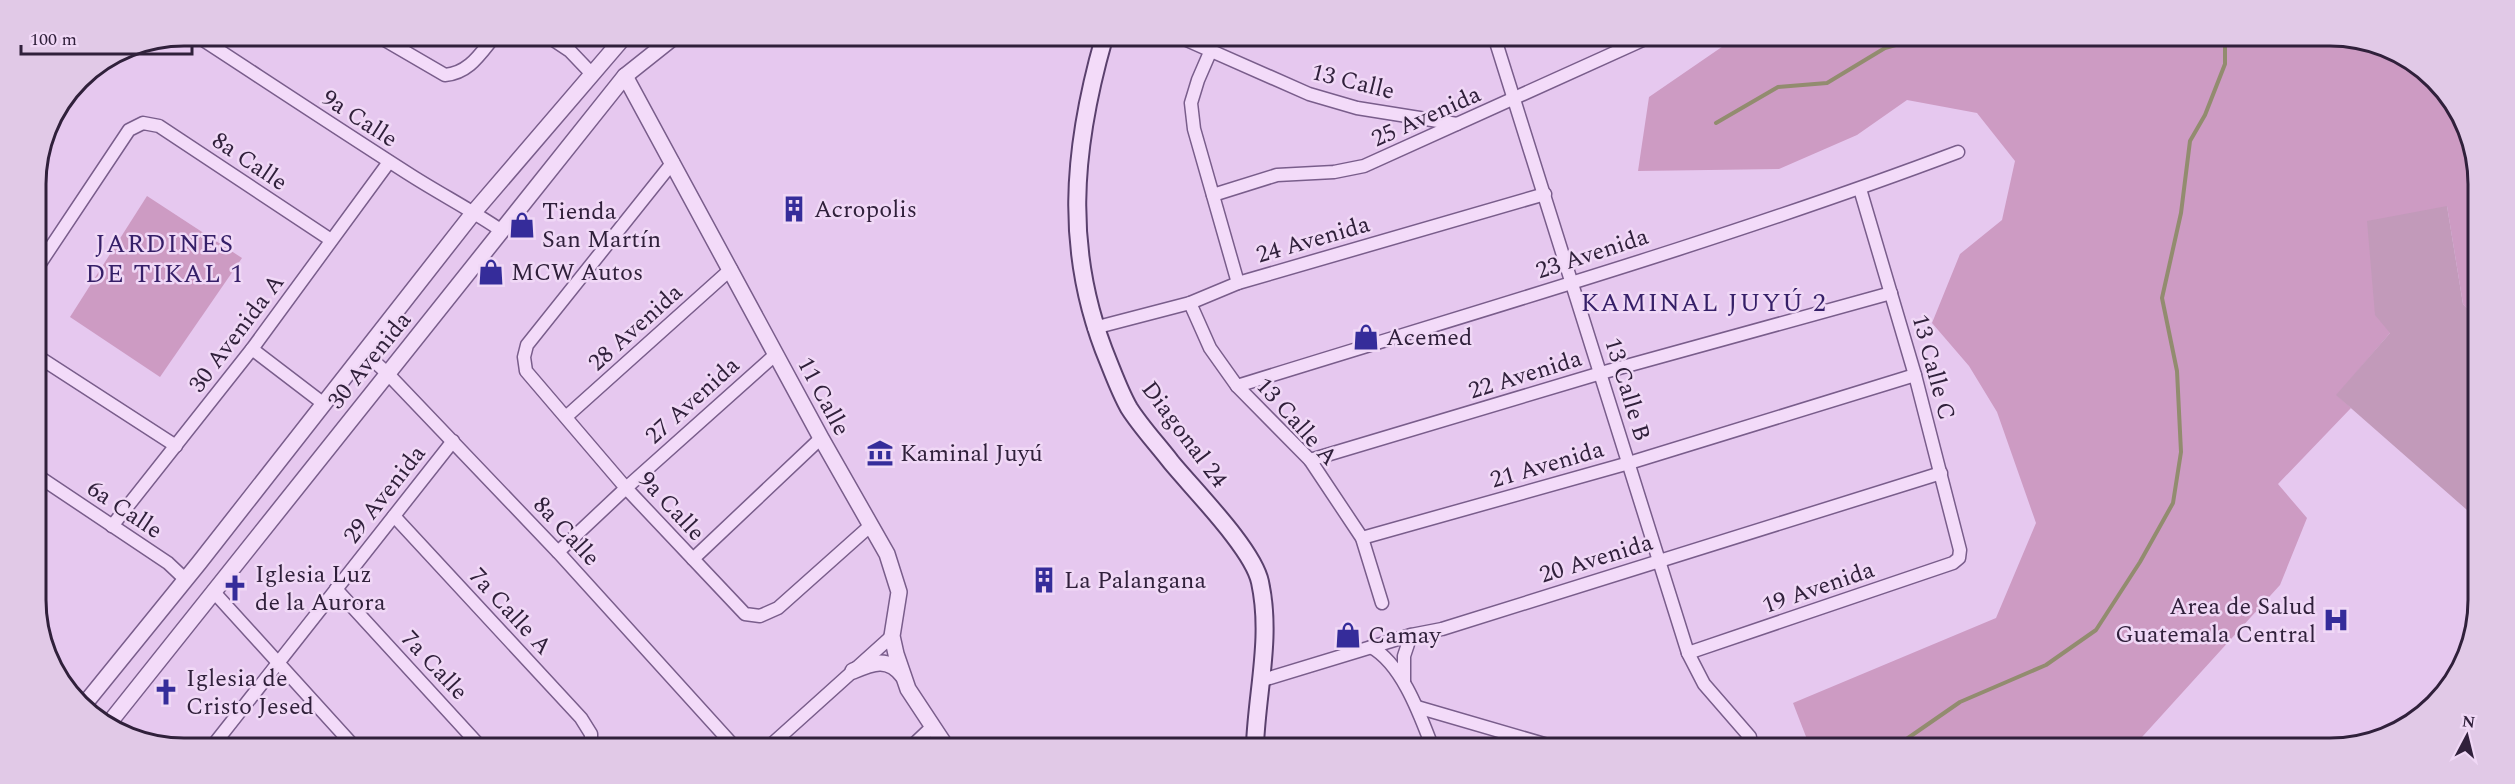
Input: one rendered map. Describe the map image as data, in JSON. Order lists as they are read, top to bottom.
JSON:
{
  "streets": {
    "main road": ["Diagonal 24"],
    "street": [
      "13 Calle",
      "25 Avenida",
      "9a Calle",
      "8a Calle",
      "24 Avenida",
      "23 Avenida",
      "28 Avenida",
      "30 Avenida A",
      "30 Avenida",
      "13 Calle C",
      "22 Avenida",
      "13 Calle B",
      "11 Calle",
      "27 Avenida",
      "13 Calle A",
      "21 Avenida",
      "29 Avenida",
      "6a Calle",
      "20 Avenida",
      "19 Avenida",
      "7a Calle A",
      "7a Calle"
    ]
  },
  "crossings": [
    ["13 Calle", "25 Avenida"],
    ["25 Avenida", "13 Calle B"],
    ["9a Calle", "28 Avenida"],
    ["9a Calle", "30 Avenida A"],
    ["9a Calle", "30 Avenida"],
    ["9a Calle", "11 Calle"],
    ["9a Calle", "27 Avenida"],
    ["8a Calle", "30 Avenida A"],
    ["8a Calle", "30 Avenida"],
    ["8a Calle", "27 Avenida"],
    ["8a Calle", "29 Avenida"],
    ["24 Avenida", "13 Calle B"],
    ["24 Avenida", "13 Calle A"],
    ["24 Avenida", "Diagonal 24"],
    ["23 Avenida", "13 Calle C"],
    ["23 Avenida", "13 Calle B"],
    ["23 Avenida", "13 Calle A"],
    ["28 Avenida", "11 Calle"],
    ["30 Avenida A", "6a Calle"],
    ["30 Avenida", "11 Calle"],
    ["30 Avenida", "6a Calle"],
    ["13 Calle C", "22 Avenida"],
    ["13 Calle C", "21 Avenida"],
    ["13 Calle C", "20 Avenida"],
    ["13 Calle C", "19 Avenida"],
    ["22 Avenida", "13 Calle B"],
    ["22 Avenida", "13 Calle A"],
    ["13 Calle B", "21 Avenida"],
    ["13 Calle B", "20 Avenida"],
    ["13 Calle B", "19 Avenida"],
    ["11 Calle", "27 Avenida"],
    ["13 Calle A", "21 Avenida"],
    ["Diagonal 24", "20 Avenida"],
    ["29 Avenida", "7a Calle A"],
    ["29 Avenida", "7a Calle"]
  ],
  "districts": ["JARDINES DE TIKAL 1", "KAMINAL JUYÚ 2"],
  "places": {
    "building": ["Acropolis", "La Palangana"],
    "shop": [
      "Tienda San Martín",
      "MCW Autos",
      "Acemed",
      "Camay"
    ],
    "museum": ["Kaminal Juyú"],
    "church": ["Iglesia Luz de la Aurora", "Iglesia de Cristo Jesed"],
    "hospital": ["Area de Salud Guatemala Central"]
  },
  "scale_bar": "100 m",
  "north": "top"
}
